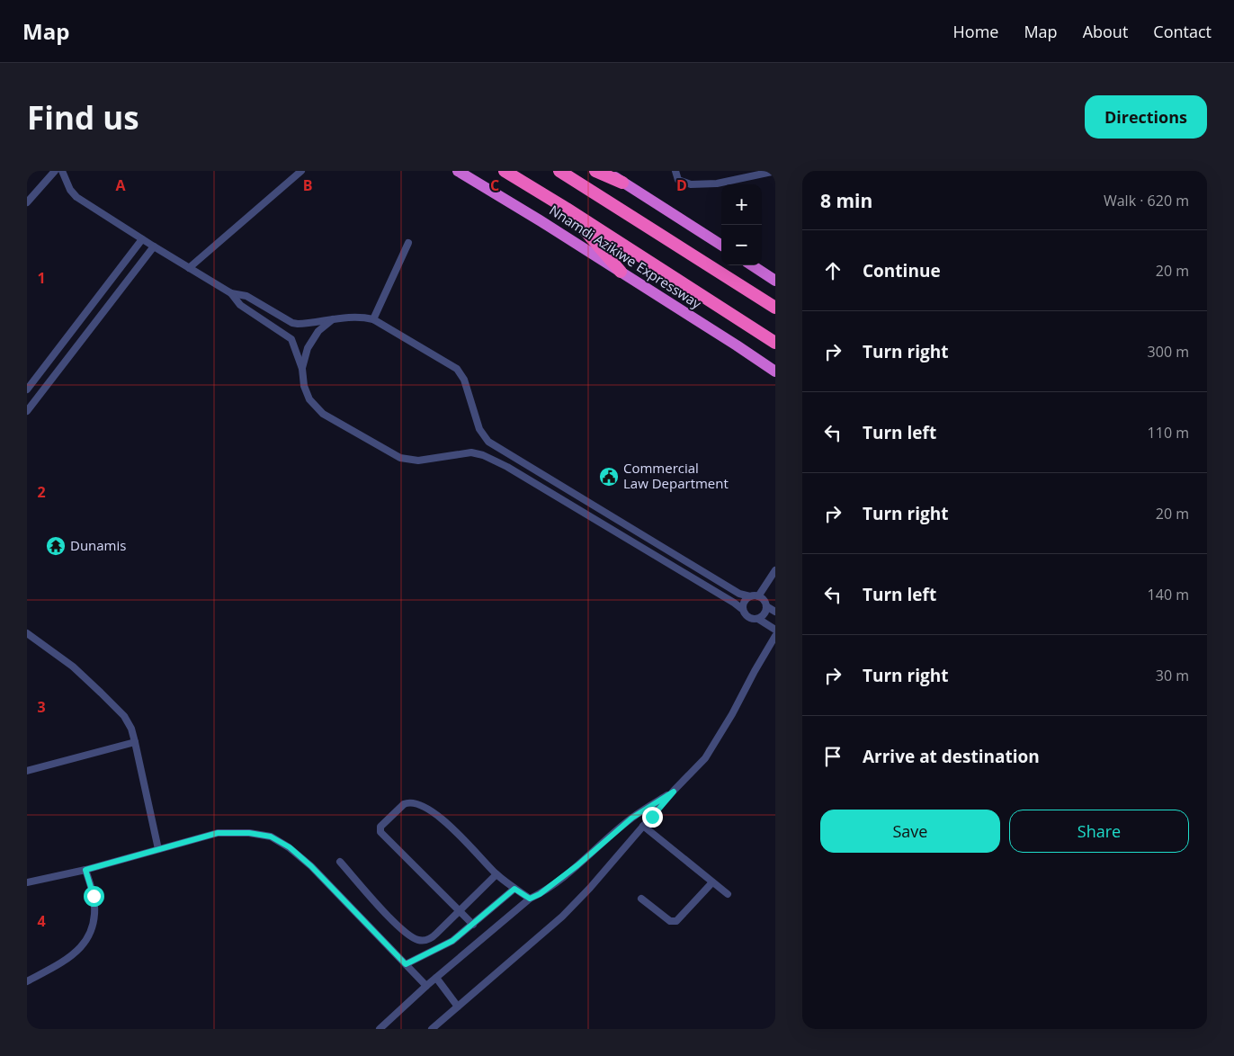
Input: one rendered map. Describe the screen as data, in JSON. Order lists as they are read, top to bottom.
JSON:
{
  "streets": {
    "highway": ["Nnamdi Azikiwe Expressway"]
  },
  "places": {
    "public building": ["Commercial Law Department"],
    "temple": ["Dunamis"]
  },
  "page": {
    "header": "Map",
    "nav": [
      "Home",
      "Map",
      "About",
      "Contact"
    ],
    "buttons": [
      "Directions",
      ["Save", "Share"]
    ],
    "title": "Find us",
    "heading": ["8 min", "Walk · 620 m"],
    "map_buttons": ["+", "−"],
    "list": [
      ["Continue", "20 m"],
      ["Turn right", "300 m"],
      ["Turn left", "110 m"],
      ["Turn right", "20 m"],
      ["Turn left", "140 m"],
      ["Turn right", "30 m"],
      "Arrive at destination"
    ]
  },
  "grid": {
    "columns": [
      "A",
      "B",
      "C",
      "D"
    ],
    "rows": [
      "1",
      "2",
      "3",
      "4"
    ]
  }
}
